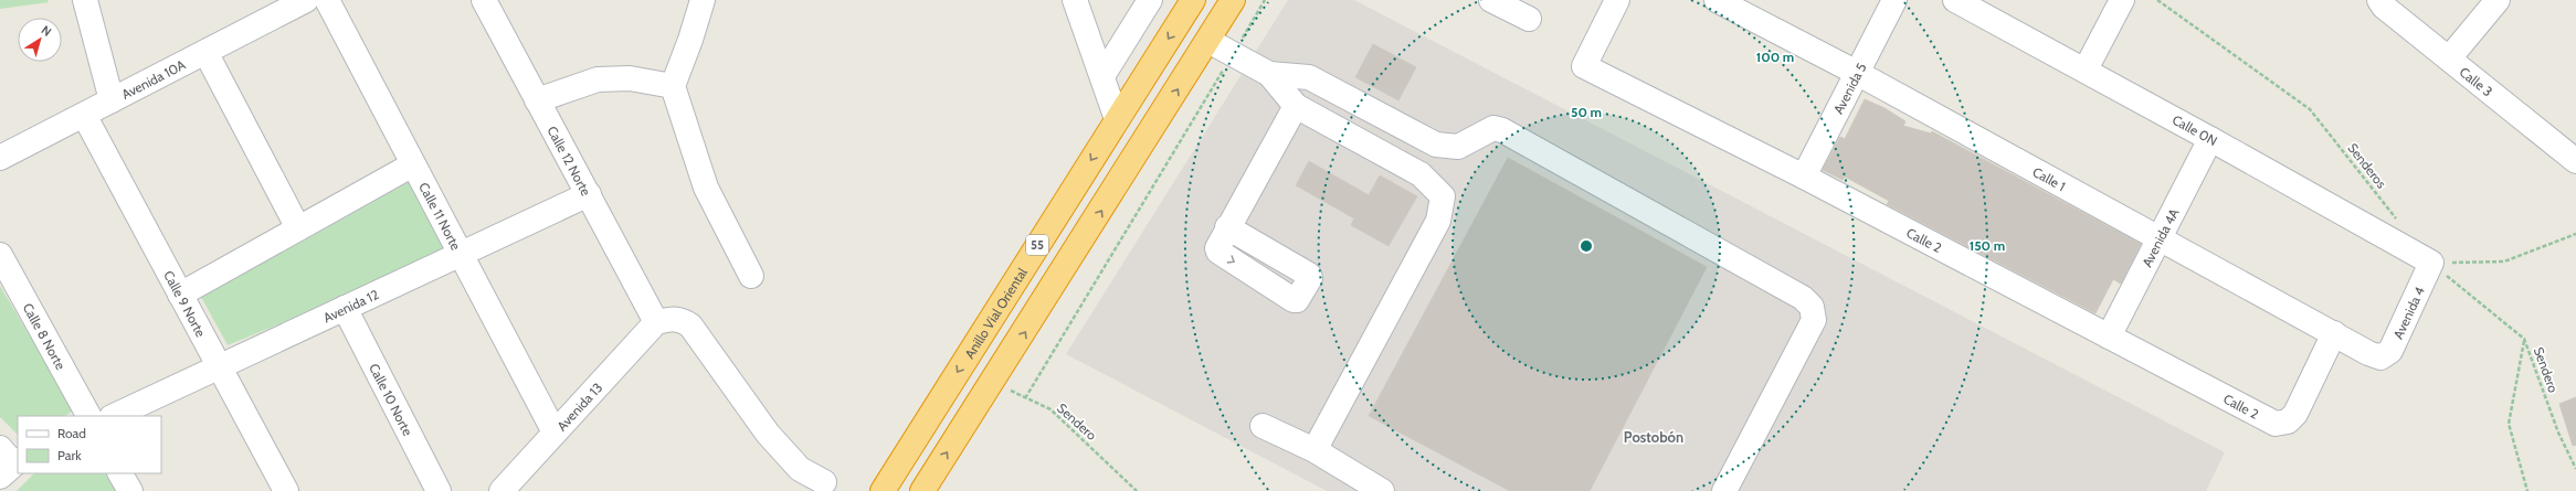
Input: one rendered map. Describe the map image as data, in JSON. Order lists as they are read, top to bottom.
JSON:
{
  "streets": {
    "highway": ["55", "Anillo Vial Oriental"],
    "street": [
      "Avenida 10A",
      "Calle 3",
      "Avenida 5",
      "Calle 0N",
      "Calle 12 Norte",
      "Calle 1",
      "Calle 11 Norte",
      "Avenida 4A",
      "Calle 2",
      "Calle 9 Norte",
      "Avenida 12",
      "Avenida 4",
      "Calle 8 Norte",
      "Calle 10 Norte",
      "Avenida 13"
    ],
    "path": ["Senderos", "Sendero"]
  },
  "crossings": [
    ["Avenida 10A", "Calle 9 Norte"],
    ["Avenida 5", "Calle 1"],
    ["Avenida 5", "Calle 2"],
    ["Calle 0N", "Avenida 4A"],
    ["Calle 0N", "Avenida 4"],
    ["Calle 0N", "Sendero"],
    ["Calle 12 Norte", "Avenida 12"],
    ["Calle 12 Norte", "Avenida 13"],
    ["Calle 1", "Avenida 4A"],
    ["Calle 1", "Calle 2"],
    ["Calle 1", "Avenida 4"],
    ["Calle 11 Norte", "Avenida 12"],
    ["Calle 11 Norte", "Avenida 13"],
    ["Avenida 4A", "Calle 2"],
    ["Calle 9 Norte", "Avenida 12"],
    ["Avenida 12", "Calle 10 Norte"],
    ["Avenida 4", "Sendero"]
  ],
  "districts": ["Postobón"],
  "legend": ["Road", "Park"],
  "north": "top right",
  "rings": ["100 m", "50 m", "150 m"]
}
